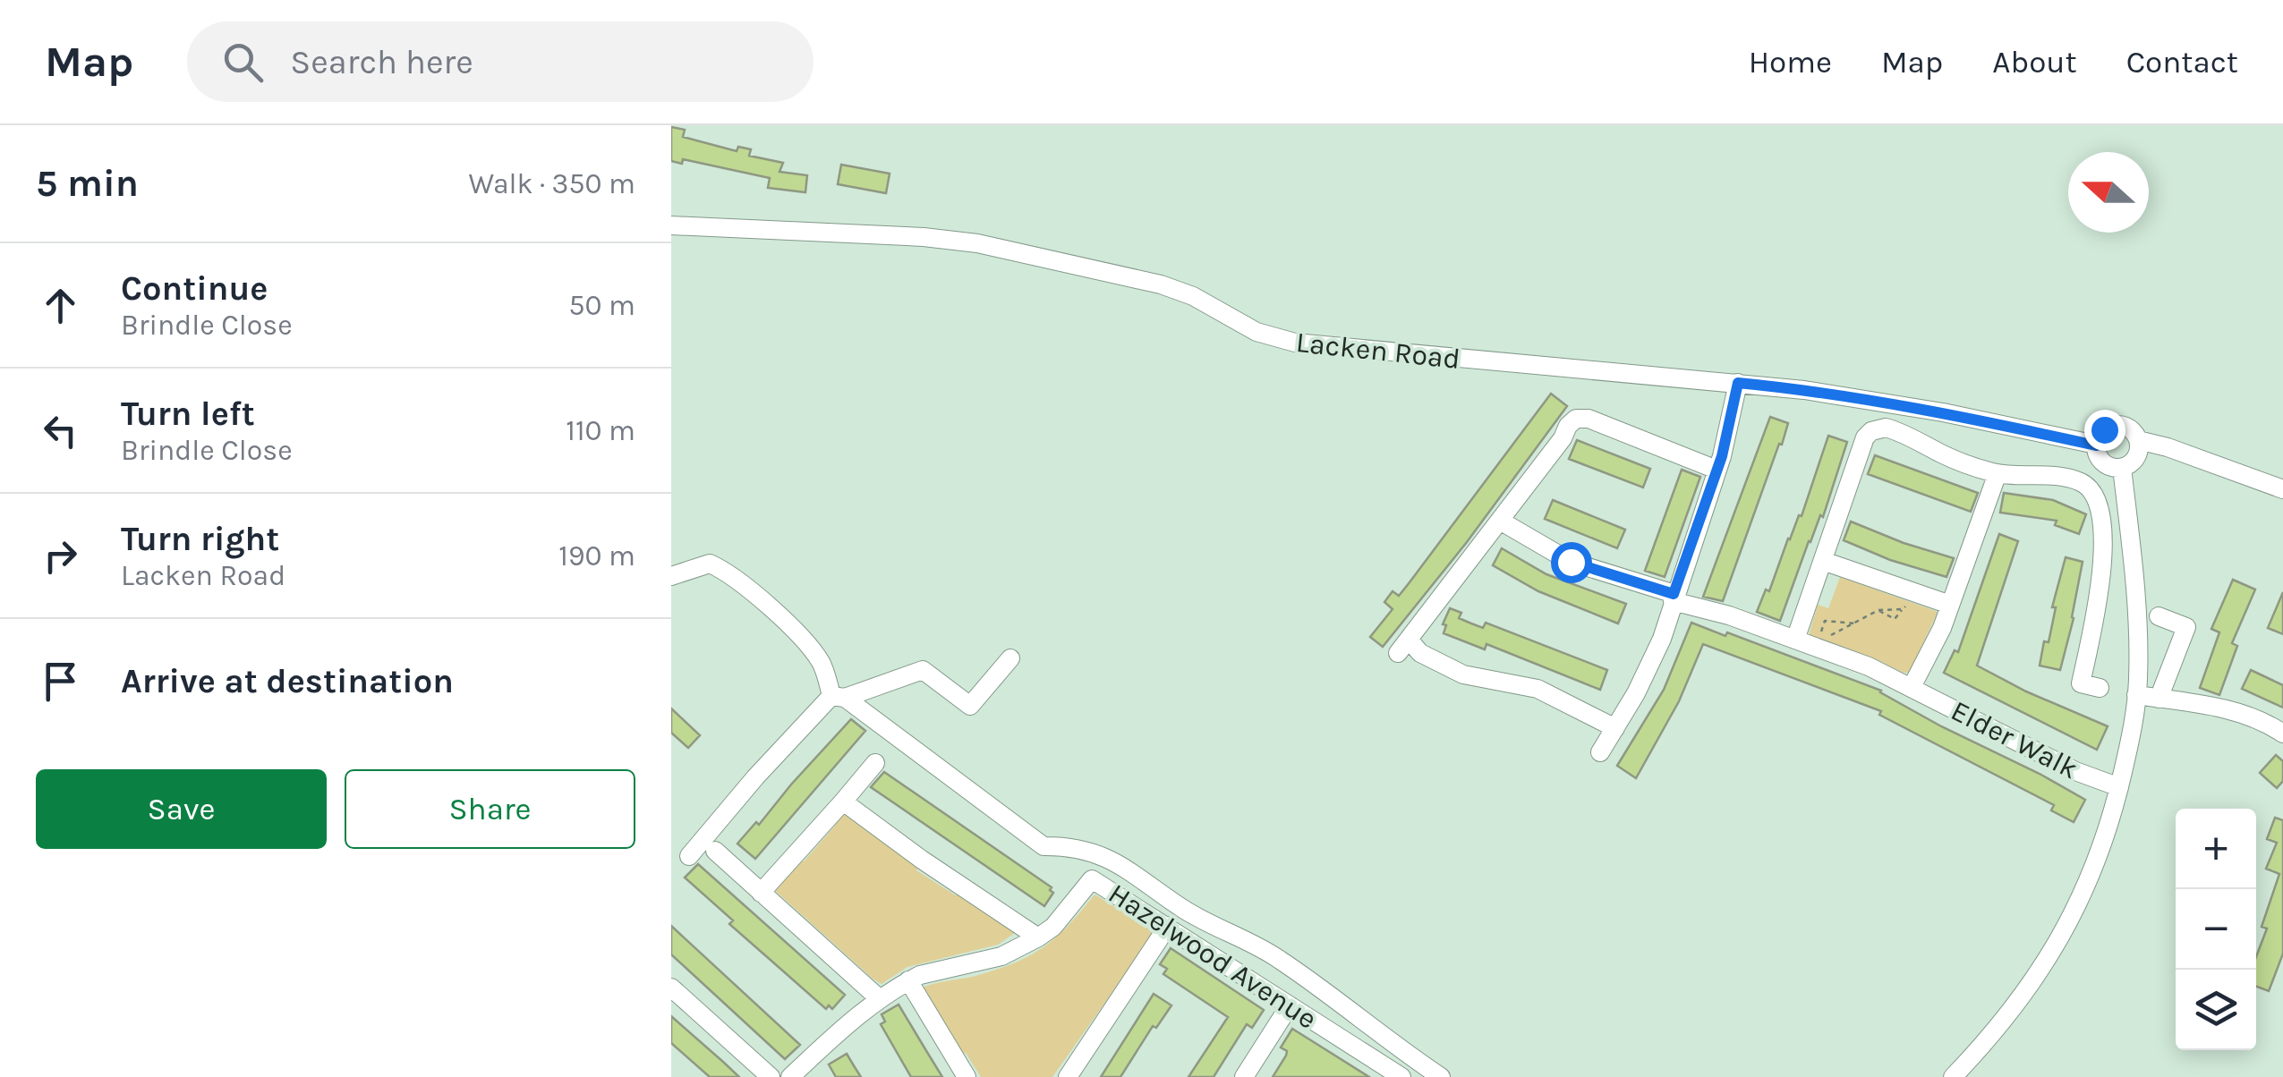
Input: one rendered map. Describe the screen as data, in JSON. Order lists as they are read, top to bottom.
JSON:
{
  "streets": {
    "street": ["Lacken Road", "Elder Walk", "Hazelwood Avenue"]
  },
  "north": "left",
  "page": {
    "header": "Map",
    "search": "Search here",
    "nav": [
      "Home",
      "Map",
      "About",
      "Contact"
    ],
    "heading": ["5 min", "Walk · 350 m"],
    "list": [
      ["Continue", "Brindle Close", "50 m"],
      ["Turn left", "Brindle Close", "110 m"],
      ["Turn right", "Lacken Road", "190 m"],
      "Arrive at destination"
    ],
    "buttons": ["Save", "Share"],
    "map_buttons": ["+", "−"]
  }
}
